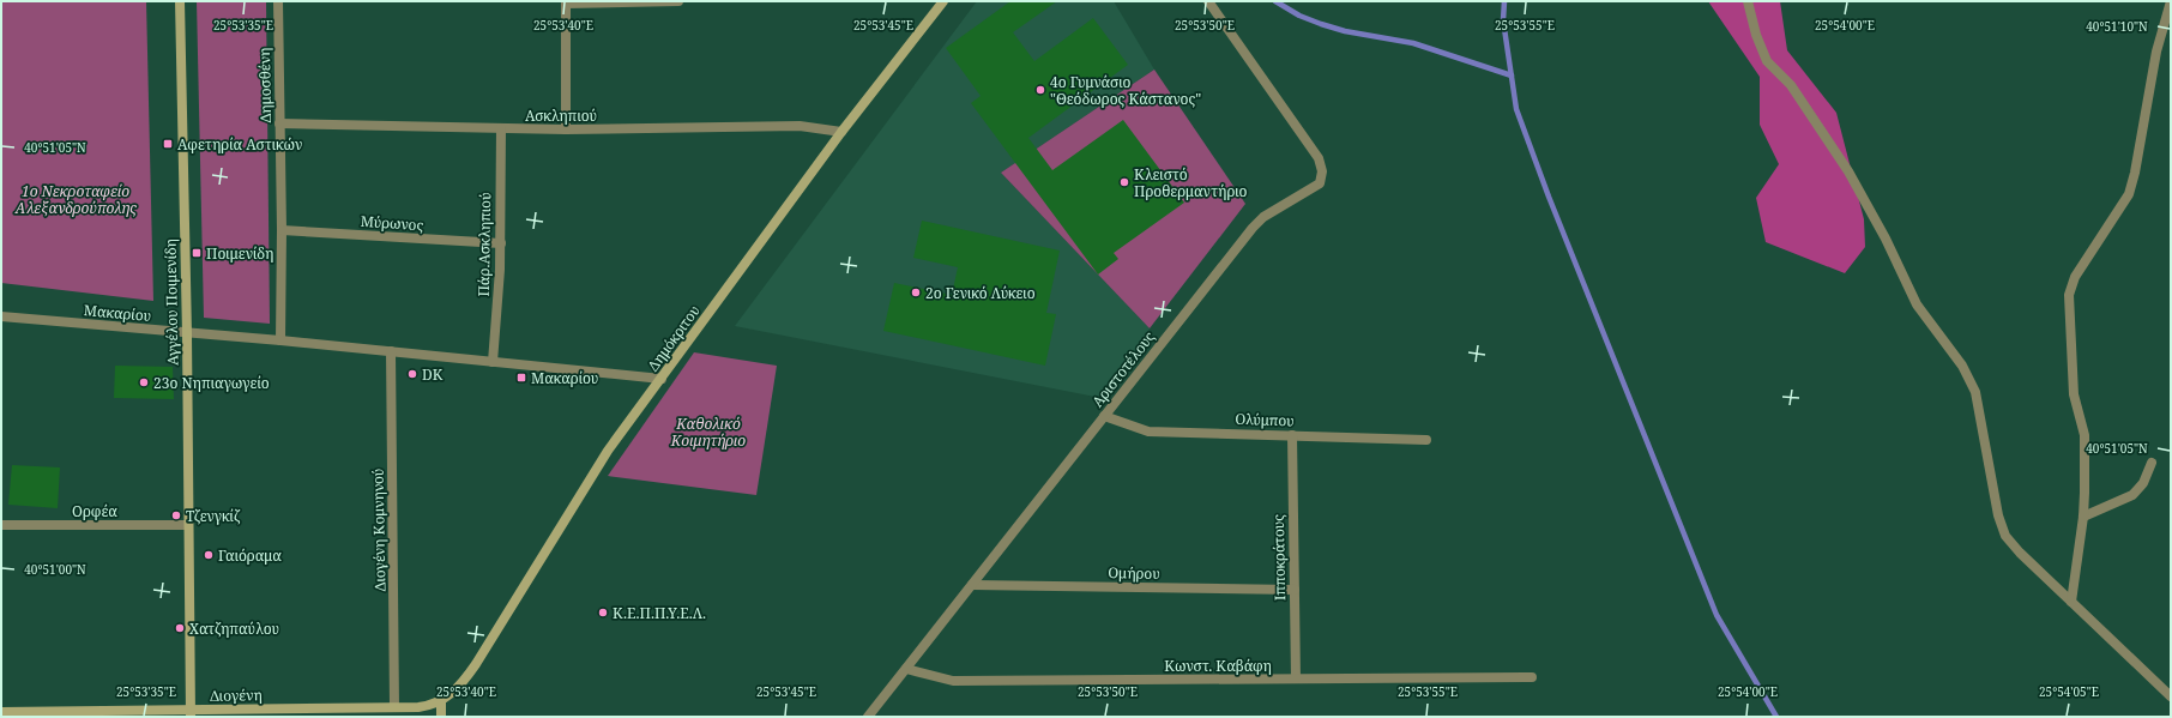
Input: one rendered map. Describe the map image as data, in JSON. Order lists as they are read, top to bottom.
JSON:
{
  "streets": {
    "street": [
      "Δημοσθένη",
      "Ασκληπιού",
      "Μύρωνος",
      "Πάρ.Ασκληπιού",
      "Αγγέλου Ποιμενίδη",
      "Μακαρίου",
      "Δημόκριτου",
      "Αριστοτέλους",
      "Ολύμπου",
      "Ορφέα",
      "Διογένη Κομνηνού",
      "Ιπποκράτους",
      "Ομήρου",
      "Κωνστ. Καβάφη",
      "Διογένη"
    ]
  },
  "crossings": [
    ["Δημοσθένη", "Ασκληπιού"],
    ["Δημοσθένη", "Μύρωνος"],
    ["Δημοσθένη", "Μακαρίου"],
    ["Ασκληπιού", "Πάρ.Ασκληπιού"],
    ["Ασκληπιού", "Δημόκριτου"],
    ["Μύρωνος", "Πάρ.Ασκληπιού"],
    ["Πάρ.Ασκληπιού", "Μακαρίου"],
    ["Αγγέλου Ποιμενίδη", "Μακαρίου"],
    ["Αγγέλου Ποιμενίδη", "Ορφέα"],
    ["Αγγέλου Ποιμενίδη", "Διογένη"],
    ["Μακαρίου", "Δημόκριτου"],
    ["Μακαρίου", "Διογένη Κομνηνού"],
    ["Δημόκριτου", "Διογένη"],
    ["Αριστοτέλους", "Ολύμπου"],
    ["Αριστοτέλους", "Ομήρου"],
    ["Αριστοτέλους", "Κωνστ. Καβάφη"],
    ["Ολύμπου", "Ιπποκράτους"],
    ["Διογένη Κομνηνού", "Διογένη"],
    ["Ιπποκράτους", "Ομήρου"],
    ["Ιπποκράτους", "Κωνστ. Καβάφη"]
  ],
  "parks": ["1ο Νεκροταφείο Αλεξανδρούπολης", "Καθολικό Κοιμητήριο"],
  "places": {
    "other": [
      "4ο Γυμνάσιο \"Θεόδωρος Κάστανος\"",
      "Κλειστό Προθερμαντήριο",
      "2ο Γενικό Λύκειο",
      "DK",
      "23ο Νηπιαγωγείο",
      "Τζενγκίζ",
      "Γαιόραμα",
      "Κ.Ε.Π.Π.Υ.Ε.Λ.",
      "Χατζηπαύλου"
    ],
    "transit": ["Αφετηρία Αστικών", "Ποιμενίδη", "Μακαρίου"]
  },
  "coordinates": [
    "25°53'35\"E",
    "25°53'40\"E",
    "25°53'45\"E",
    "25°53'50\"E",
    "25°53'55\"E",
    "25°54'00\"E",
    "40°51'10\"N",
    "40°51'05\"N",
    "40°51'00\"N",
    "25°54'05\"E"
  ]
}
